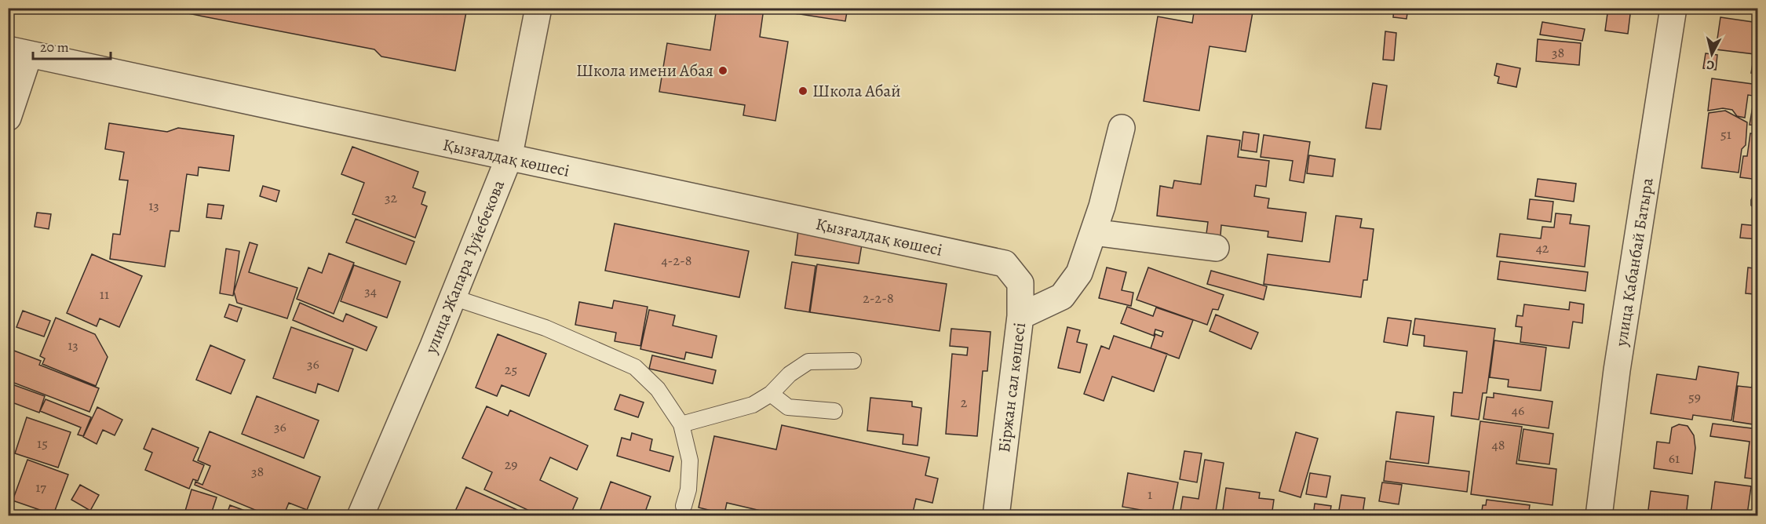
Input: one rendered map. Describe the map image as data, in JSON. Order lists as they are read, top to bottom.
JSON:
{
  "streets": {
    "street": [
      "Қызғалдақ көшесі",
      "улица Кабанбай Батыра",
      "улица Жапара Туйебекова",
      "Біржан сал көшесі"
    ]
  },
  "crossings": [
    ["Қызғалдақ көшесі", "улица Жапара Туйебекова"],
    ["Қызғалдақ көшесі", "Біржан сал көшесі"]
  ],
  "places": ["Школа имени Абая", "Школа Абай"],
  "house_numbers": [
    "38",
    "51",
    "32",
    "13",
    "42",
    "4-2-8",
    "34",
    "11",
    "2-2-8",
    "13",
    "36",
    "25",
    "59",
    "2",
    "46",
    "36",
    "15",
    "48",
    "61",
    "29",
    "38",
    "17",
    "1"
  ],
  "scale_bar": "20 m",
  "north": "bottom"
}
